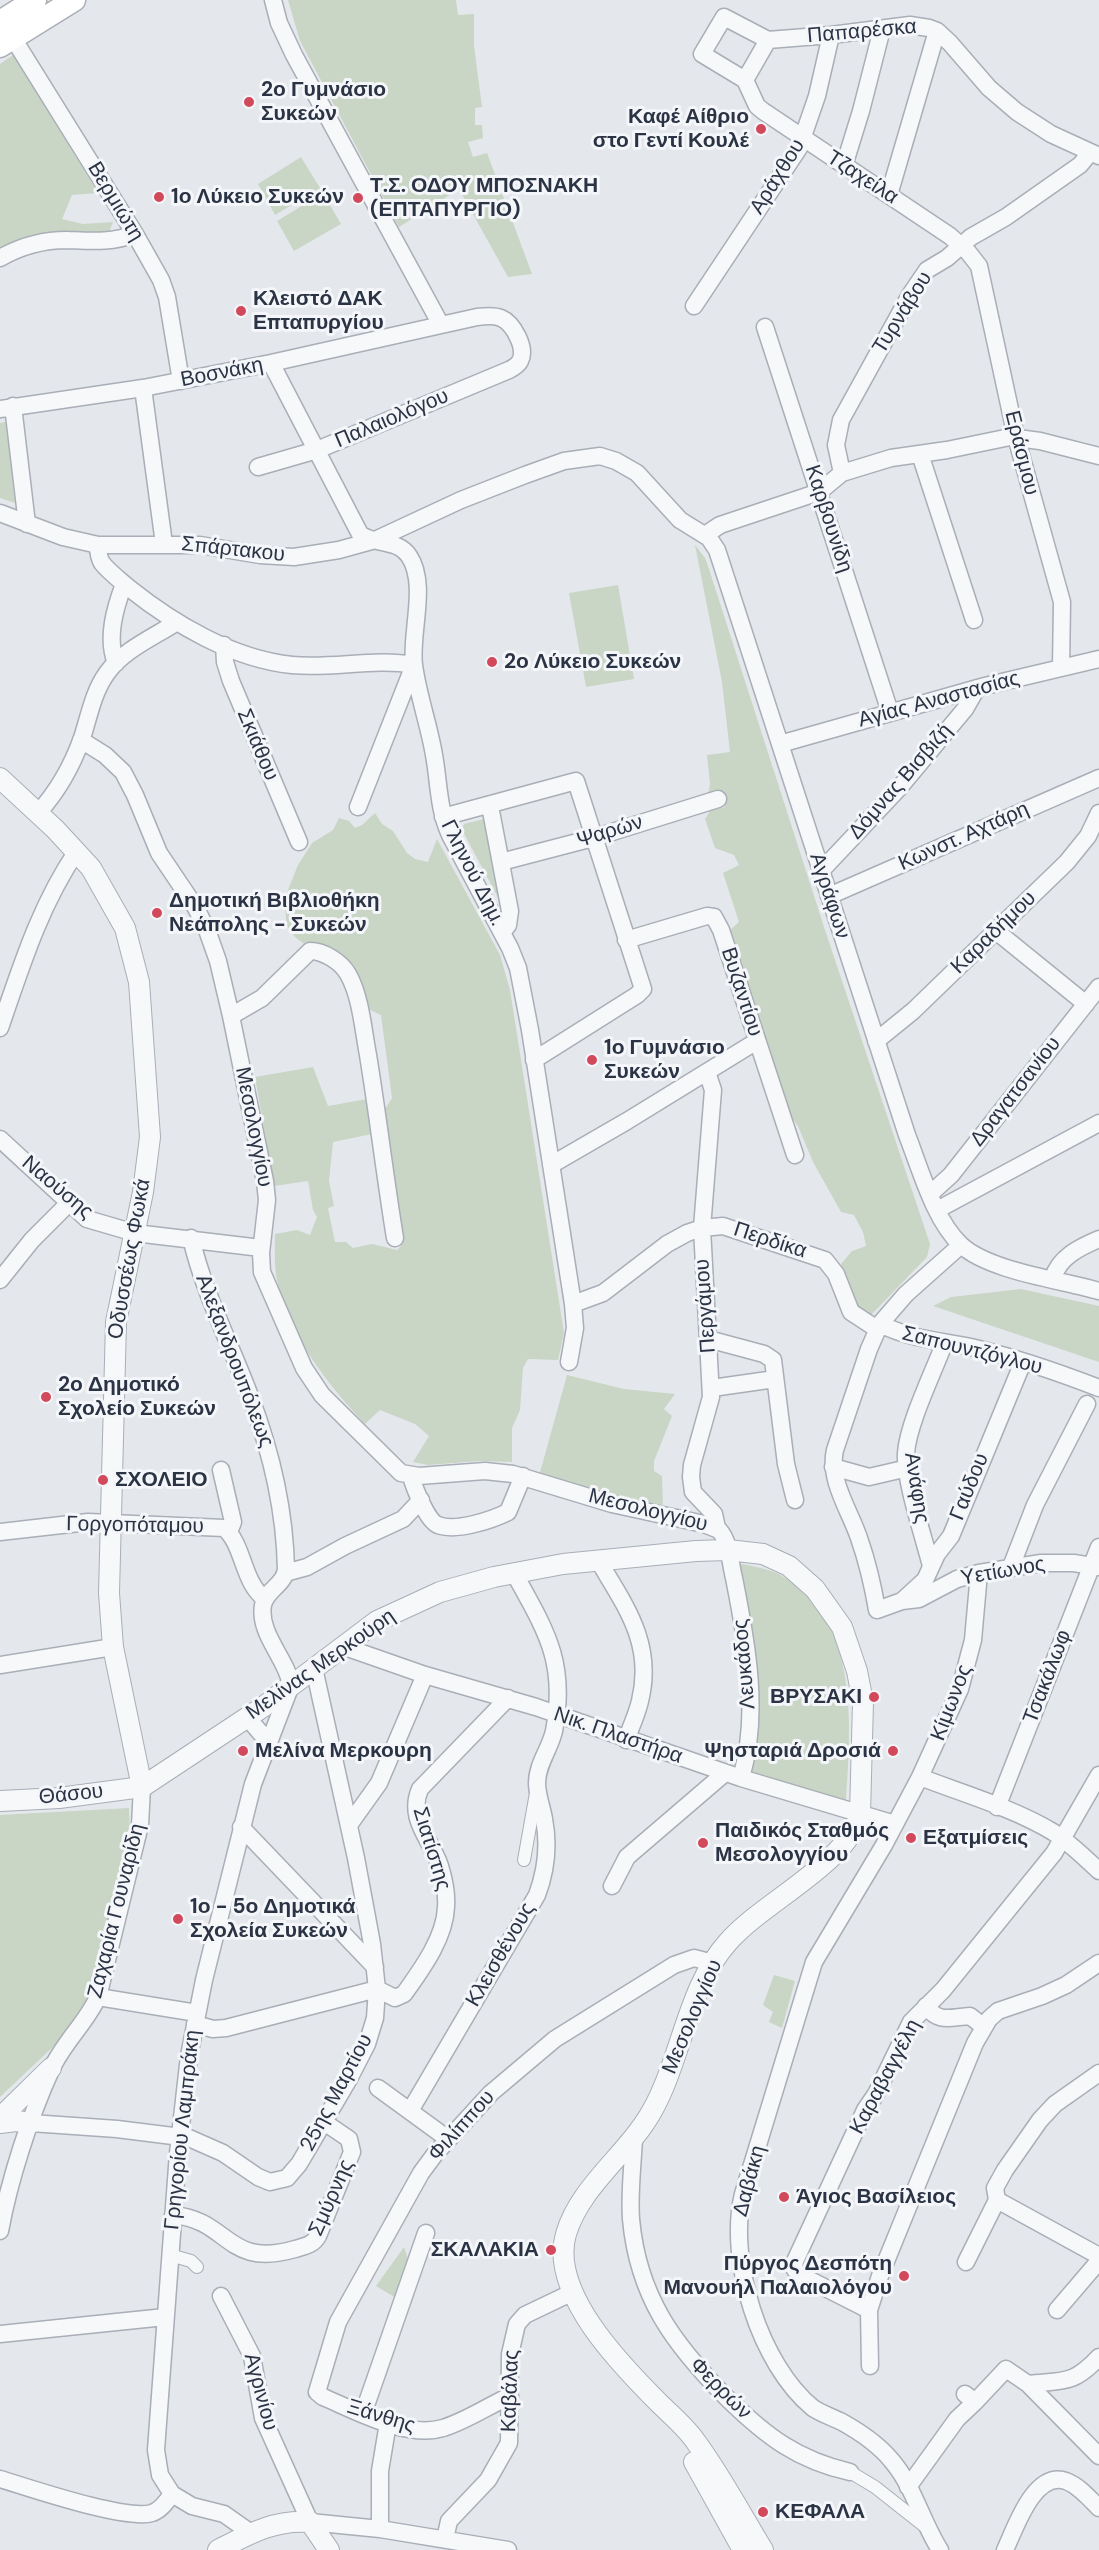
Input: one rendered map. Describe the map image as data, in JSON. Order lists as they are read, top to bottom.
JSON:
{
  "streets": {
    "street": [
      "Παπαρέσκα",
      "Αράχθου",
      "Τζαχείλα",
      "Βερμιώτη",
      "Τυρνάβου",
      "Βοσνάκη",
      "Παλαιολόγου",
      "Εράσμου",
      "Καρβουνίδη",
      "Σπάρτακου",
      "Αγίας Αναστασίας",
      "Σκιάθου",
      "Δόμνας Βισβιζή",
      "Ψαρών",
      "Κωνστ. Αχτάρη",
      "Γληνού Δημ.",
      "Αγράφων",
      "Καραδήμου",
      "Βυζαντίου",
      "Δραγατσανίου",
      "Μεσολογγίου",
      "Ναούσης",
      "Περδίκα",
      "Οδυσσέως Φωκά",
      "Περγάμου",
      "Σαπουντζόγλου",
      "Αλεξανδρουπόλεως",
      "Γαύδου",
      "Ανάφης",
      "Γοργοπόταμου",
      "Υετίωνος",
      "Λευκάδος",
      "Μελίνας Μερκούρη",
      "Τσακάλωφ",
      "Κίμωνος",
      "Νικ. Πλαστήρα",
      "Θάσου",
      "Σιατίστης",
      "Ζαχαρία Γουναρίδη",
      "Κλεισθένους",
      "Καραβαγγέλη",
      "25ης Μαρτίου",
      "Φιλίππου",
      "Γρηγορίου Λαμπράκη",
      "Δαβάκη",
      "Σμύρνης",
      "Φερρών",
      "Καβάλας",
      "Αγρινίου",
      "Ξάνθης"
    ]
  },
  "crossings": [
    ["Παπαρέσκα", "Αράχθου"],
    ["Παπαρέσκα", "Τυρνάβου"],
    ["Αράχθου", "Τζαχείλα"],
    ["Τζαχείλα", "Τυρνάβου"],
    ["Τζαχείλα", "Εράσμου"],
    ["Βερμιώτη", "Βοσνάκη"],
    ["Τυρνάβου", "Εράσμου"],
    ["Βοσνάκη", "Παλαιολόγου"],
    ["Βοσνάκη", "Γληνού Δημ."],
    ["Παλαιολόγου", "Γληνού Δημ."],
    ["Εράσμου", "Αγίας Αναστασίας"],
    ["Καρβουνίδη", "Αγίας Αναστασίας"],
    ["Σπάρτακου", "Γληνού Δημ."],
    ["Σπάρτακου", "Αγράφων"],
    ["Αγίας Αναστασίας", "Δόμνας Βισβιζή"],
    ["Αγίας Αναστασίας", "Αγράφων"],
    ["Δόμνας Βισβιζή", "Αγράφων"],
    ["Κωνστ. Αχτάρη", "Αγράφων"],
    ["Γληνού Δημ.", "Περδίκα"],
    ["Αγράφων", "Καραδήμου"],
    ["Αγράφων", "Δραγατσανίου"],
    ["Μεσολογγίου", "Ναούσης"],
    ["Μεσολογγίου", "Περγάμου"],
    ["Μεσολογγίου", "Λευκάδος"],
    ["Μεσολογγίου", "Μελίνας Μερκούρη"],
    ["Μεσολογγίου", "Νικ. Πλαστήρα"],
    ["Μεσολογγίου", "Φιλίππου"],
    ["Μεσολογγίου", "Φερρών"],
    ["Μεσολογγίου", "Καβάλας"],
    ["Ναούσης", "Οδυσσέως Φωκά"],
    ["Ναούσης", "Αλεξανδρουπόλεως"],
    ["Περδίκα", "Περγάμου"],
    ["Περδίκα", "Σαπουντζόγλου"],
    ["Οδυσσέως Φωκά", "Γοργοπόταμου"],
    ["Οδυσσέως Φωκά", "Μελίνας Μερκούρη"],
    ["Οδυσσέως Φωκά", "Θάσου"],
    ["Οδυσσέως Φωκά", "Ζαχαρία Γουναρίδη"],
    ["Σαπουντζόγλου", "Γαύδου"],
    ["Σαπουντζόγλου", "Ανάφης"],
    ["Γαύδου", "Ανάφης"],
    ["Γαύδου", "Υετίωνος"],
    ["Υετίωνος", "Τσακάλωφ"],
    ["Υετίωνος", "Κίμωνος"],
    ["Λευκάδος", "Μελίνας Μερκούρη"],
    ["Λευκάδος", "Νικ. Πλαστήρα"],
    ["Μελίνας Μερκούρη", "Νικ. Πλαστήρα"],
    ["Μελίνας Μερκούρη", "Θάσου"],
    ["Μελίνας Μερκούρη", "Ζαχαρία Γουναρίδη"],
    ["Μελίνας Μερκούρη", "Κλεισθένους"],
    ["Μελίνας Μερκούρη", "25ης Μαρτίου"],
    ["Μελίνας Μερκούρη", "Γρηγορίου Λαμπράκη"],
    ["Κίμωνος", "Νικ. Πλαστήρα"],
    ["Κίμωνος", "Δαβάκη"],
    ["Νικ. Πλαστήρα", "Σιατίστης"],
    ["Νικ. Πλαστήρα", "Κλεισθένους"],
    ["Νικ. Πλαστήρα", "Δαβάκη"],
    ["Θάσου", "Ζαχαρία Γουναρίδη"],
    ["Σιατίστης", "25ης Μαρτίου"],
    ["Ζαχαρία Γουναρίδη", "25ης Μαρτίου"],
    ["25ης Μαρτίου", "Γρηγορίου Λαμπράκη"],
    ["25ης Μαρτίου", "Σμύρνης"],
    ["Φιλίππου", "Ξάνθης"],
    ["Γρηγορίου Λαμπράκη", "Σμύρνης"],
    ["Δαβάκη", "Φερρών"],
    ["Καβάλας", "Ξάνθης"]
  ],
  "places": [
    "2ο Γυμνάσιο Συκεών",
    "Καφέ Αίθριο στο Γεντί Κουλέ",
    "1ο Λύκειο Συκεών",
    "Τ.Σ. ΟΔΟΥ ΜΠΟΣΝΑΚΗ (ΕΠΤΑΠΥΡΓΙΟ)",
    "Κλειστό ΔΑΚ Επταπυργίου",
    "2ο Λύκειο Συκεών",
    "Δημοτική Βιβλιοθήκη Νεάπολης - Συκεών",
    "1ο Γυμνάσιο Συκεών",
    "2ο Δημοτικό Σχολείο Συκεών",
    "ΣΧΟΛΕΙΟ",
    "ΒΡΥΣΑΚΙ",
    "Μελίνα Μερκουρη",
    "Ψησταριά Δροσιά",
    "Εξατμίσεις",
    "Παιδικός Σταθμός Μεσολογγίου",
    "1ο - 5ο Δημοτικά Σχολεία Συκεών",
    "Άγιος Βασίλειος",
    "ΣΚΑΛΑΚΙΑ",
    "Πύργος Δεσπότη Μανουήλ Παλαιολόγου",
    "ΚΕΦΑΛΑ"
  ]
}
